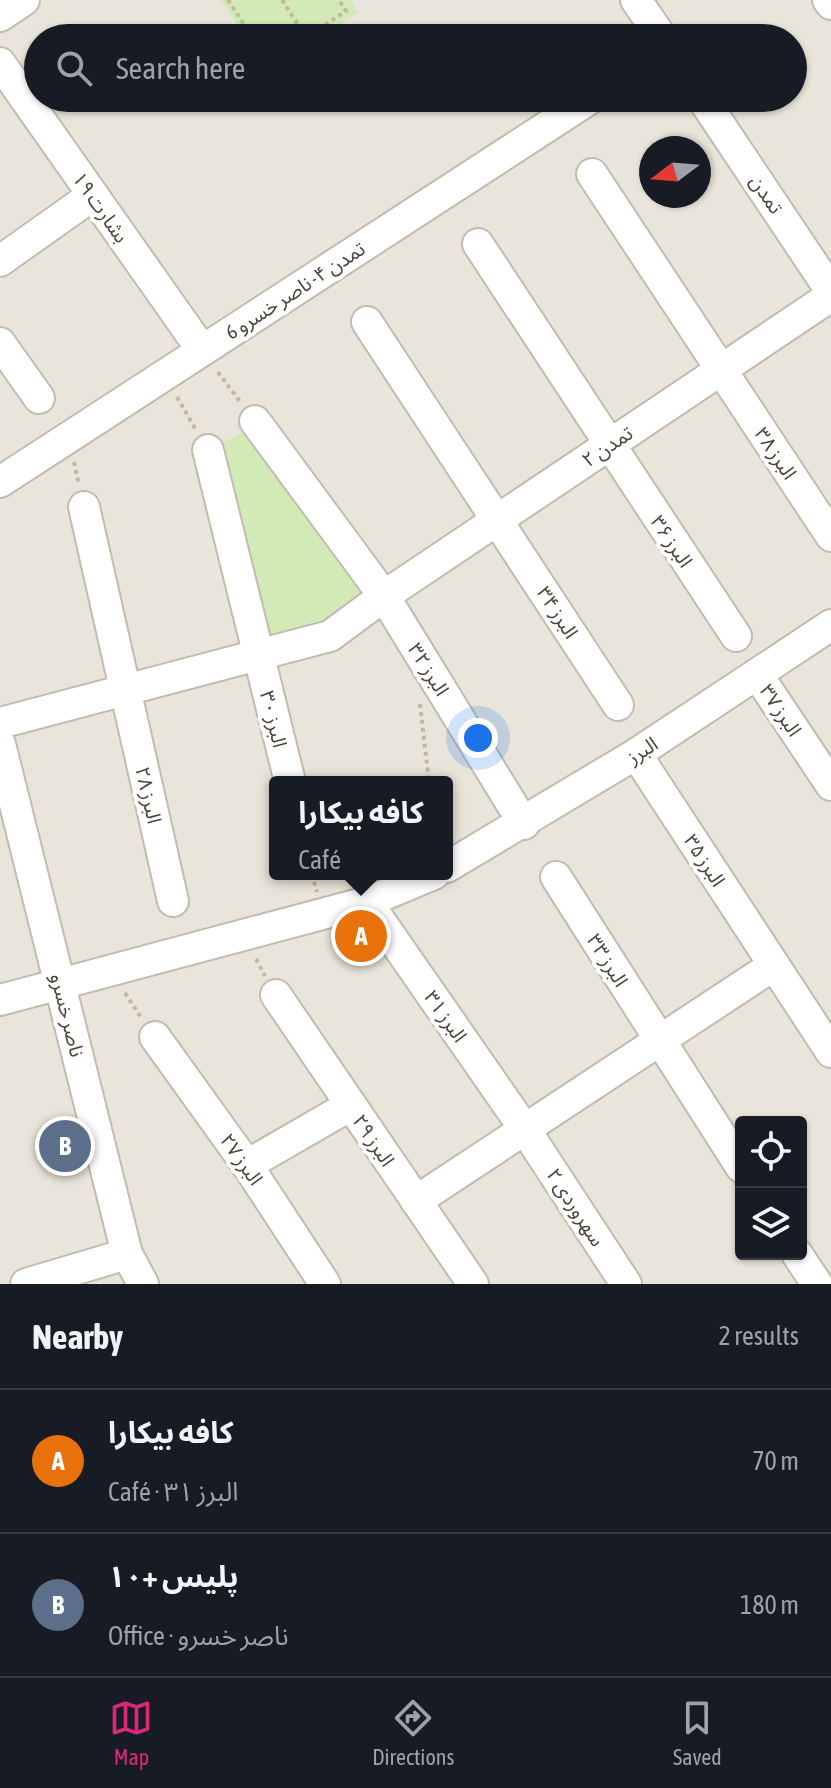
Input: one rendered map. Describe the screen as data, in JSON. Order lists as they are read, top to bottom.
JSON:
{
  "streets": {
    "street": [
      "تمدن",
      "بشارت ۱۹",
      "تمدن ۴- ناصر خسرو 6",
      "تمدن ۲",
      "البرز ۳۸",
      "البرز ۳۶",
      "البرز ۳۴",
      "البرز ۳۲",
      "البرز ۳۷",
      "البرز ۳۰",
      "البرز",
      "البرز ۲۸",
      "البرز ۳۵",
      "البرز ۳۳",
      "ناصر خسرو",
      "البرز ۳۱",
      "البرز ۲۹",
      "البرز ۲۷",
      "سهروردی ۲"
    ]
  },
  "crossings": [
    ["تمدن", "تمدن ۲"],
    ["بشارت ۱۹", "تمدن ۴- ناصر خسرو 6"],
    ["تمدن ۲", "البرز ۳۸"],
    ["تمدن ۲", "البرز ۳۶"],
    ["تمدن ۲", "البرز ۳۴"],
    ["تمدن ۲", "البرز ۳۲"],
    ["تمدن ۲", "البرز ۳۰"],
    ["تمدن ۲", "البرز ۲۸"],
    ["البرز ۳۲", "البرز"],
    ["البرز ۳۷", "البرز"],
    ["البرز", "البرز ۳۵"],
    ["البرز ۳۱", "سهروردی ۲"]
  ],
  "north": "left",
  "page": {
    "search": "Search here",
    "popup": ["کافه بیکارا", "Café"],
    "pins": ["A", "B"],
    "heading": ["Nearby", "2 results"],
    "list": [
      {
        "mark": "A",
        "name": "کافه بیکارا",
        "note": "Café · البرز ۳۱",
        "value": "70 m"
      },
      {
        "mark": "B",
        "name": "پلیس +۱۰",
        "note": "Office · ناصر خسرو",
        "value": "180 m"
      }
    ],
    "nav": ["Map", "Directions", "Saved"]
  }
}
